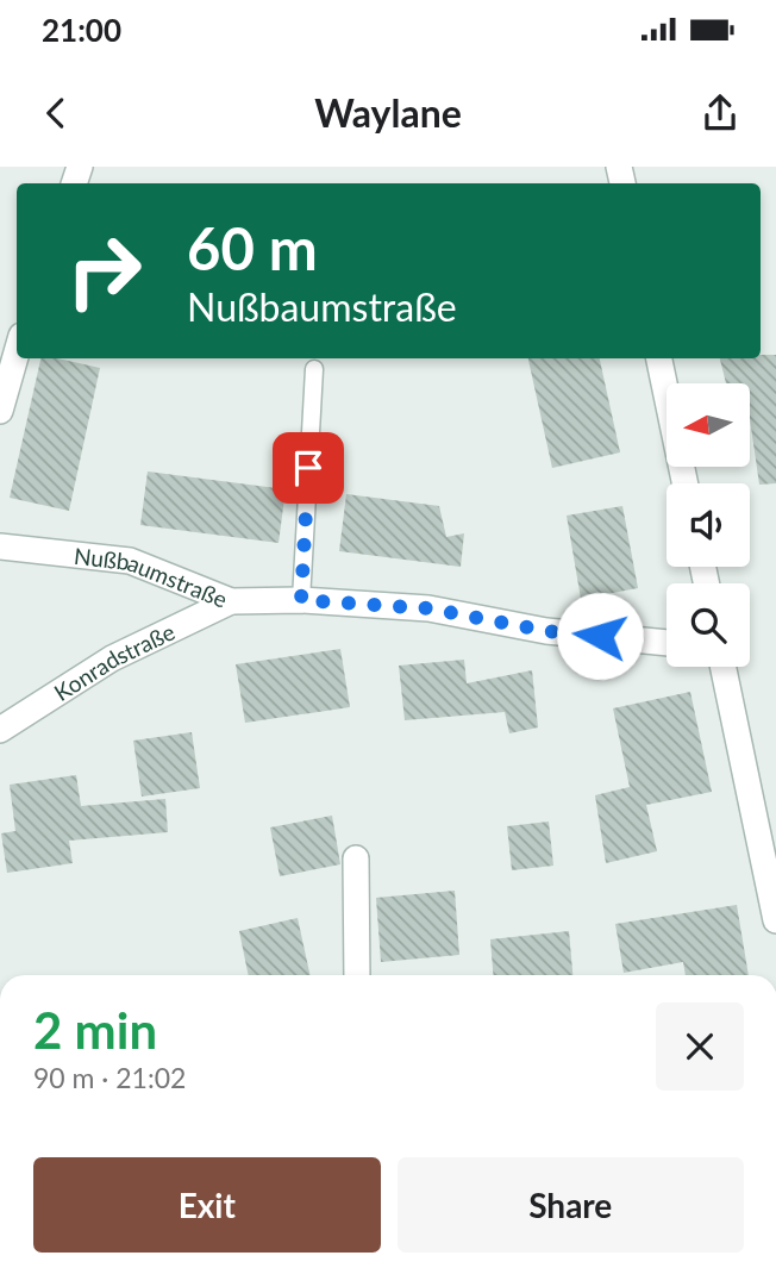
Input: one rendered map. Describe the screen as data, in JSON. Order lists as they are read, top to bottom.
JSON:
{
  "streets": {
    "street": ["Nußbaumstraße", "Konradstraße"]
  },
  "crossings": [
    ["Nußbaumstraße", "Konradstraße"]
  ],
  "north": "left",
  "page": {
    "status": "21:00",
    "header": "Waylane",
    "turn": ["60 m", "Nußbaumstraße"],
    "heading": ["2 min", "90 m · 21:02"],
    "buttons": ["Exit", "Share"]
  }
}
